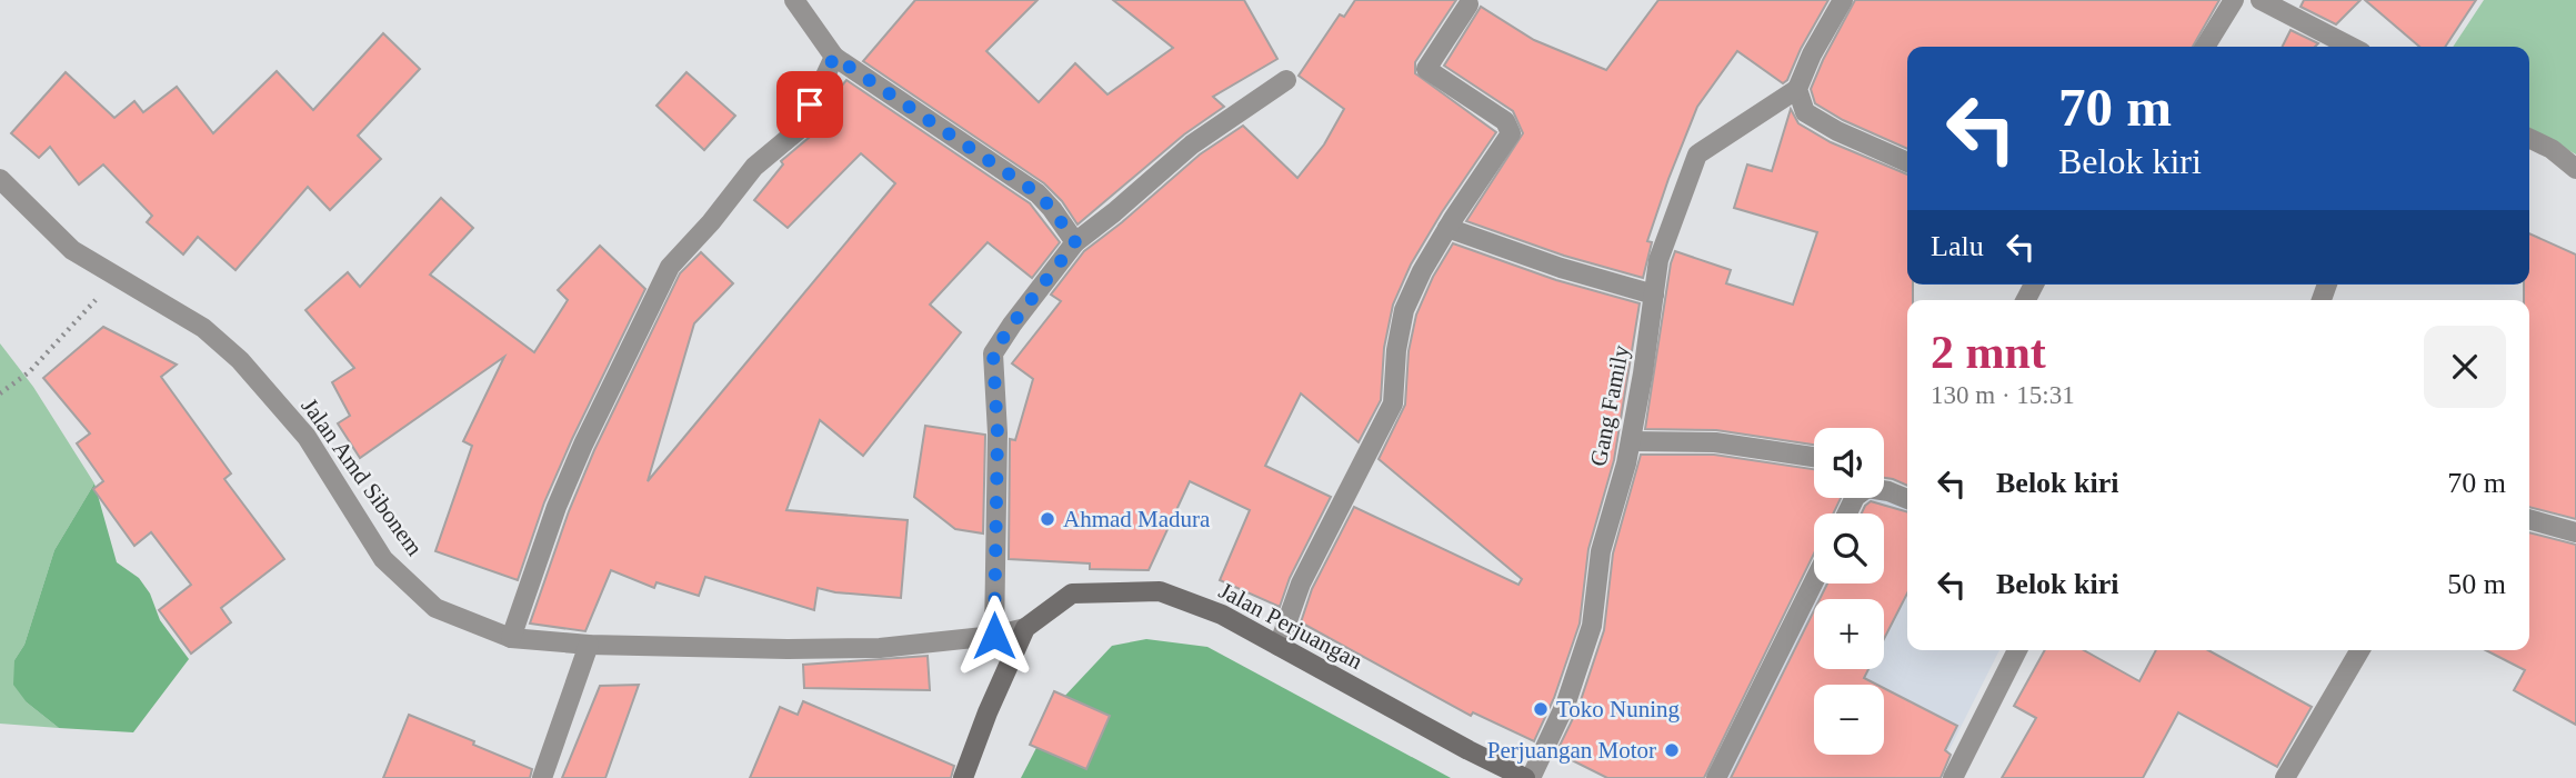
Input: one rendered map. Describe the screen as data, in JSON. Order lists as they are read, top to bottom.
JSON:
{
  "streets": {
    "street": ["Gang Family", "Jalan Amd Sibonem", "Jalan Perjuangan"]
  },
  "crossings": [
    ["Gang Family", "Jalan Perjuangan"],
    ["Jalan Amd Sibonem", "Jalan Perjuangan"]
  ],
  "places": ["Ahmad Madura", "Toko Nuning", "Perjuangan Motor"],
  "page": {
    "turn": ["70 m", "Belok kiri"],
    "then": "Lalu",
    "heading": ["2 mnt", "130 m · 15:31"],
    "map_buttons": ["+", "−"],
    "list": [
      {
        "name": "Belok kiri",
        "value": "70 m"
      },
      {
        "name": "Belok kiri",
        "value": "50 m"
      }
    ]
  }
}
